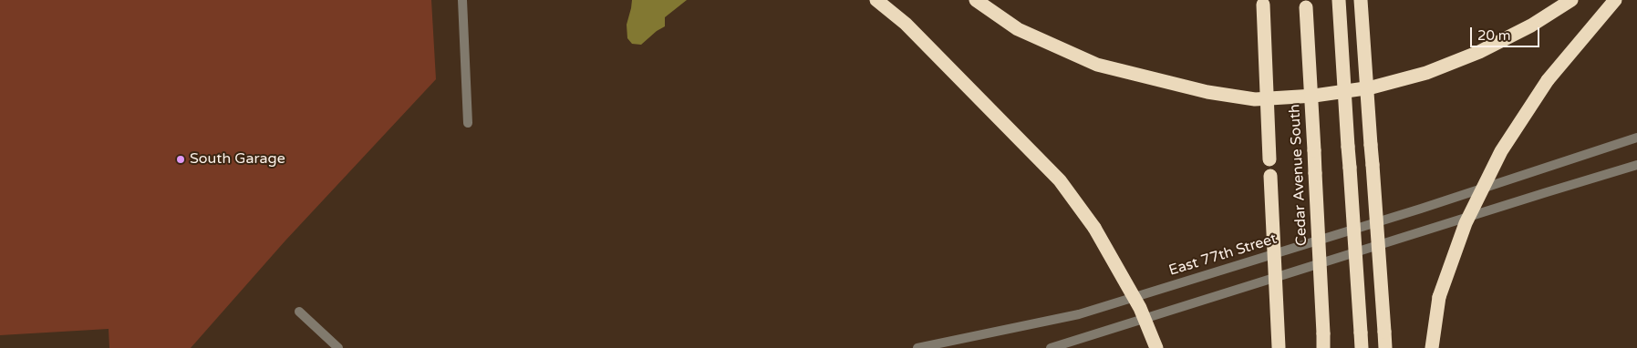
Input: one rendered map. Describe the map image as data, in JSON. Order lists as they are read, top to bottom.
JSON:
{
  "streets": {
    "highway": ["Cedar Avenue South"],
    "street": ["East 77th Street"]
  },
  "places": ["South Garage"],
  "scale_bar": "20 m"
}
